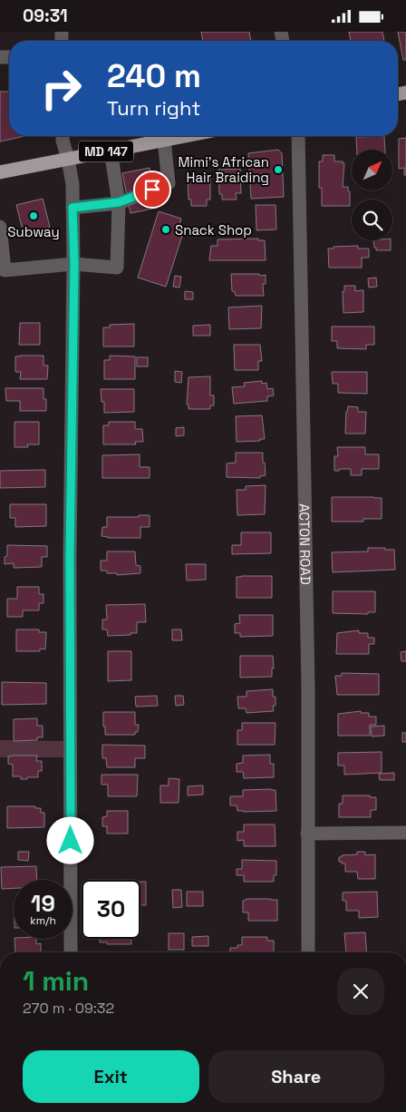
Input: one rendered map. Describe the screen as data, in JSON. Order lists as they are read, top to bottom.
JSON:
{
  "streets": {
    "main road": ["MD 147"],
    "street": ["ACTON ROAD"]
  },
  "places": ["Mimi's African Hair Braiding", "Subway", "Snack Shop"],
  "north": "top right",
  "page": {
    "status": "09:31",
    "turn": ["240 m", "Turn right"],
    "speed": "19 km/h",
    "limit": "30",
    "heading": ["1 min", "270 m · 09:32"],
    "buttons": ["Exit", "Share"]
  }
}
